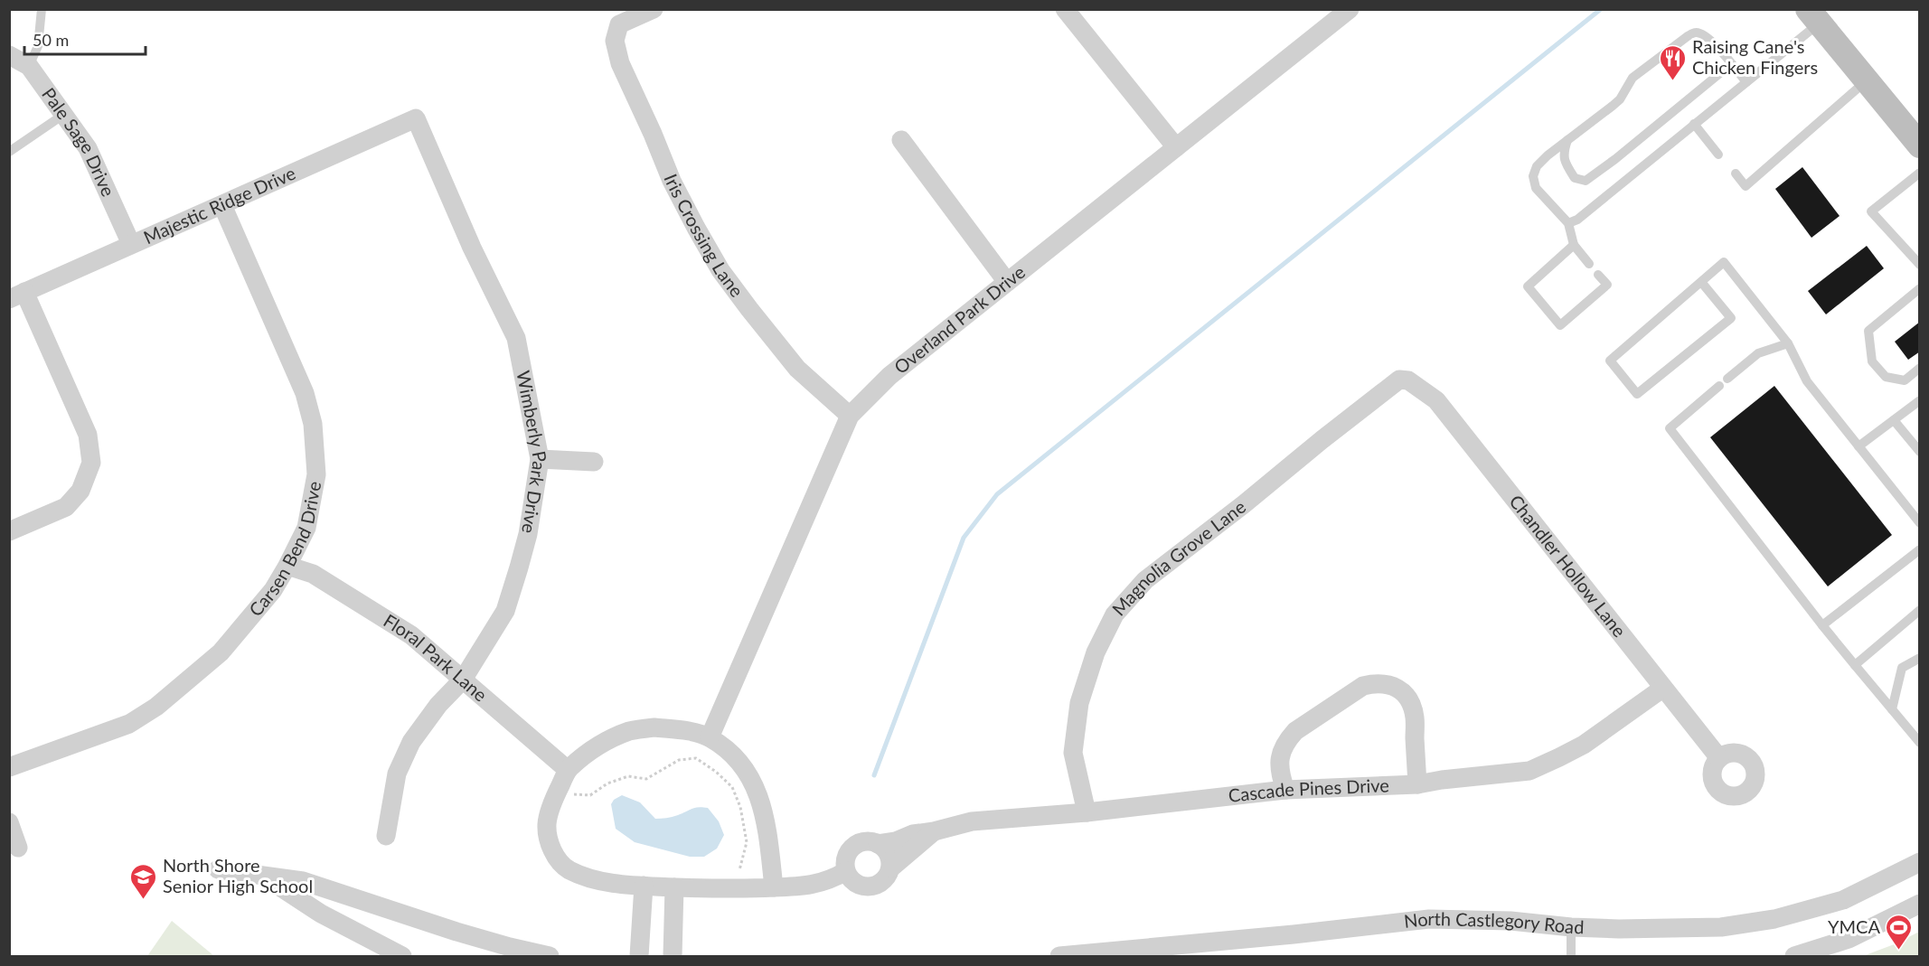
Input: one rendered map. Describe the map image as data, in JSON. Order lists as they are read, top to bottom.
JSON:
{
  "streets": {
    "street": [
      "Pale Sage Drive",
      "Majestic Ridge Drive",
      "Iris Crossing Lane",
      "Overland Park Drive",
      "Wimberly Park Drive",
      "Carsen Bend Drive",
      "Magnolia Grove Lane",
      "Chandler Hollow Lane",
      "Floral Park Lane",
      "Cascade Pines Drive",
      "North Castlegory Road"
    ]
  },
  "crossings": [
    ["Pale Sage Drive", "Majestic Ridge Drive"],
    ["Majestic Ridge Drive", "Wimberly Park Drive"],
    ["Majestic Ridge Drive", "Carsen Bend Drive"],
    ["Iris Crossing Lane", "Overland Park Drive"],
    ["Wimberly Park Drive", "Floral Park Lane"],
    ["Carsen Bend Drive", "Floral Park Lane"],
    ["Magnolia Grove Lane", "Chandler Hollow Lane"],
    ["Magnolia Grove Lane", "Cascade Pines Drive"],
    ["Chandler Hollow Lane", "Cascade Pines Drive"]
  ],
  "places": {
    "restaurant": ["Raising Cane's Chicken Fingers"],
    "school or university": ["North Shore Senior High School"],
    "sports": ["YMCA"]
  },
  "scale_bar": "50 m"
}
